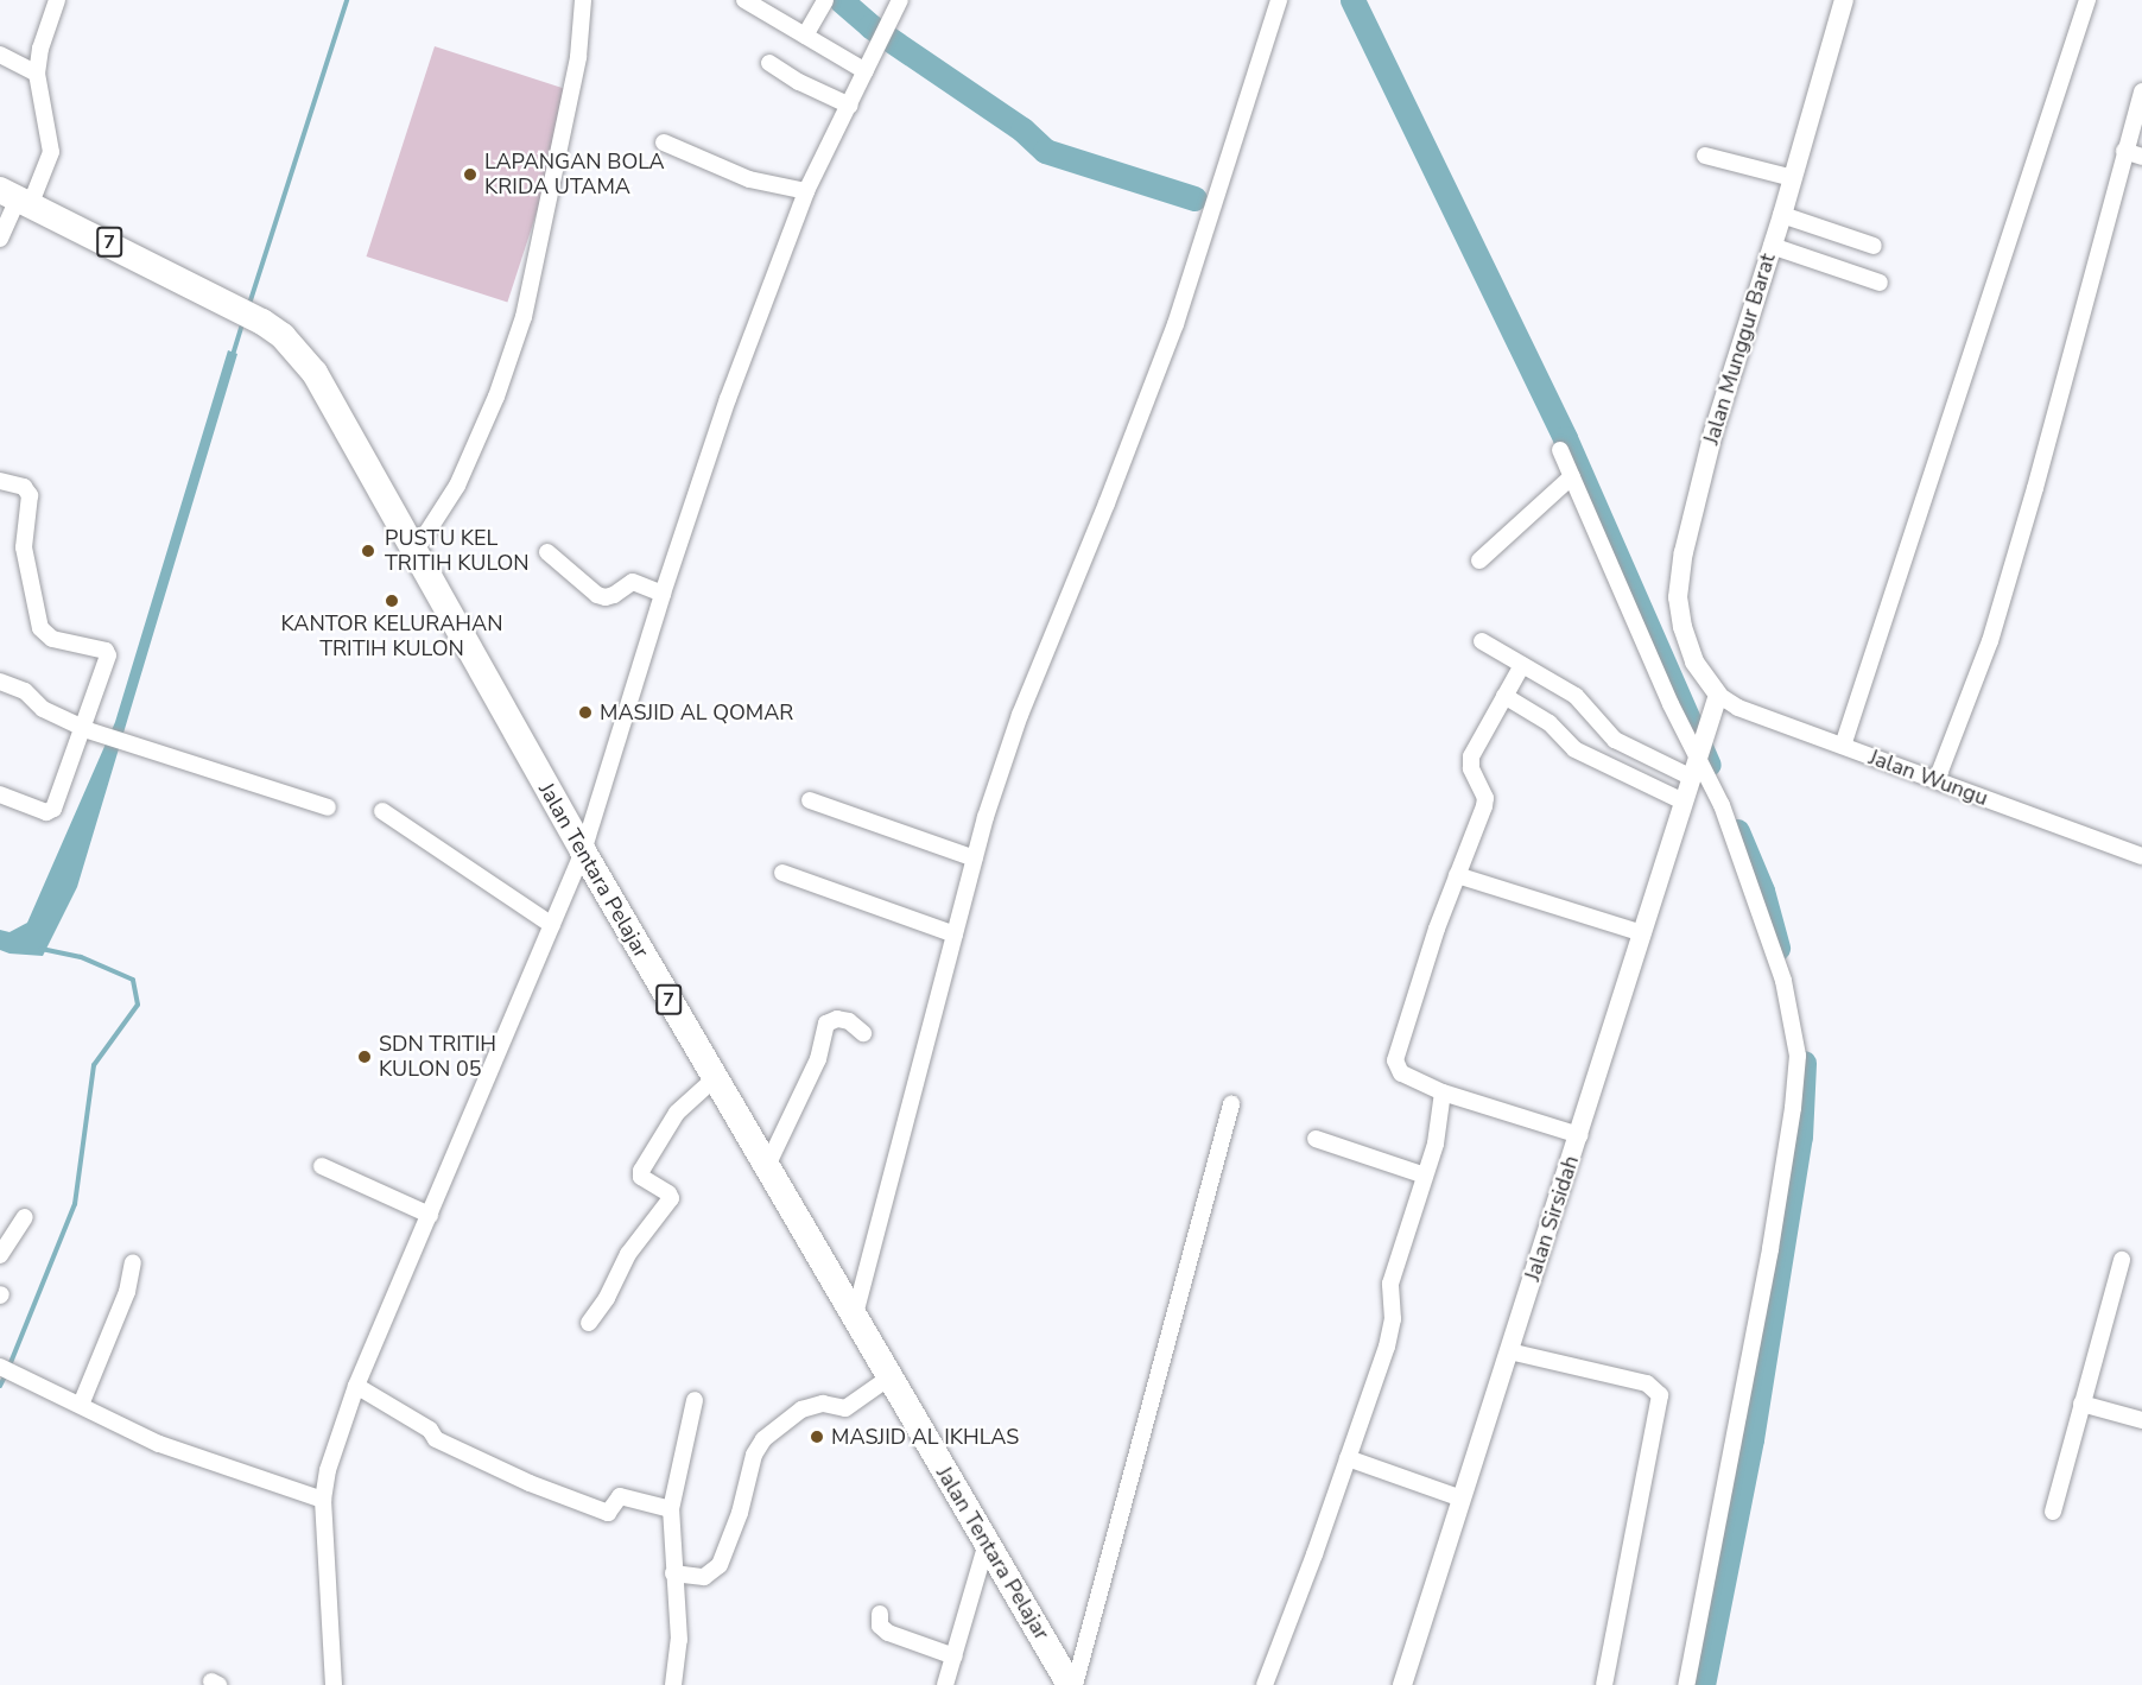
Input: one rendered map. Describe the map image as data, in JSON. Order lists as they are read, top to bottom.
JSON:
{
  "streets": {
    "highway": ["7", "Jalan Tentara Pelajar"],
    "street": ["Jalan Munggur Barat", "Jalan Wungu", "Jalan Sirsidah"]
  },
  "crossings": [
    ["Jalan Munggur Barat", "Jalan Wungu"],
    ["Jalan Munggur Barat", "Jalan Sirsidah"],
    ["Jalan Wungu", "Jalan Sirsidah"]
  ],
  "places": [
    "LAPANGAN BOLA KRIDA UTAMA",
    "PUSTU KEL TRITIH KULON",
    "KANTOR KELURAHAN TRITIH KULON",
    "MASJID AL QOMAR",
    "SDN TRITIH KULON 05",
    "MASJID AL IKHLAS"
  ]
}
